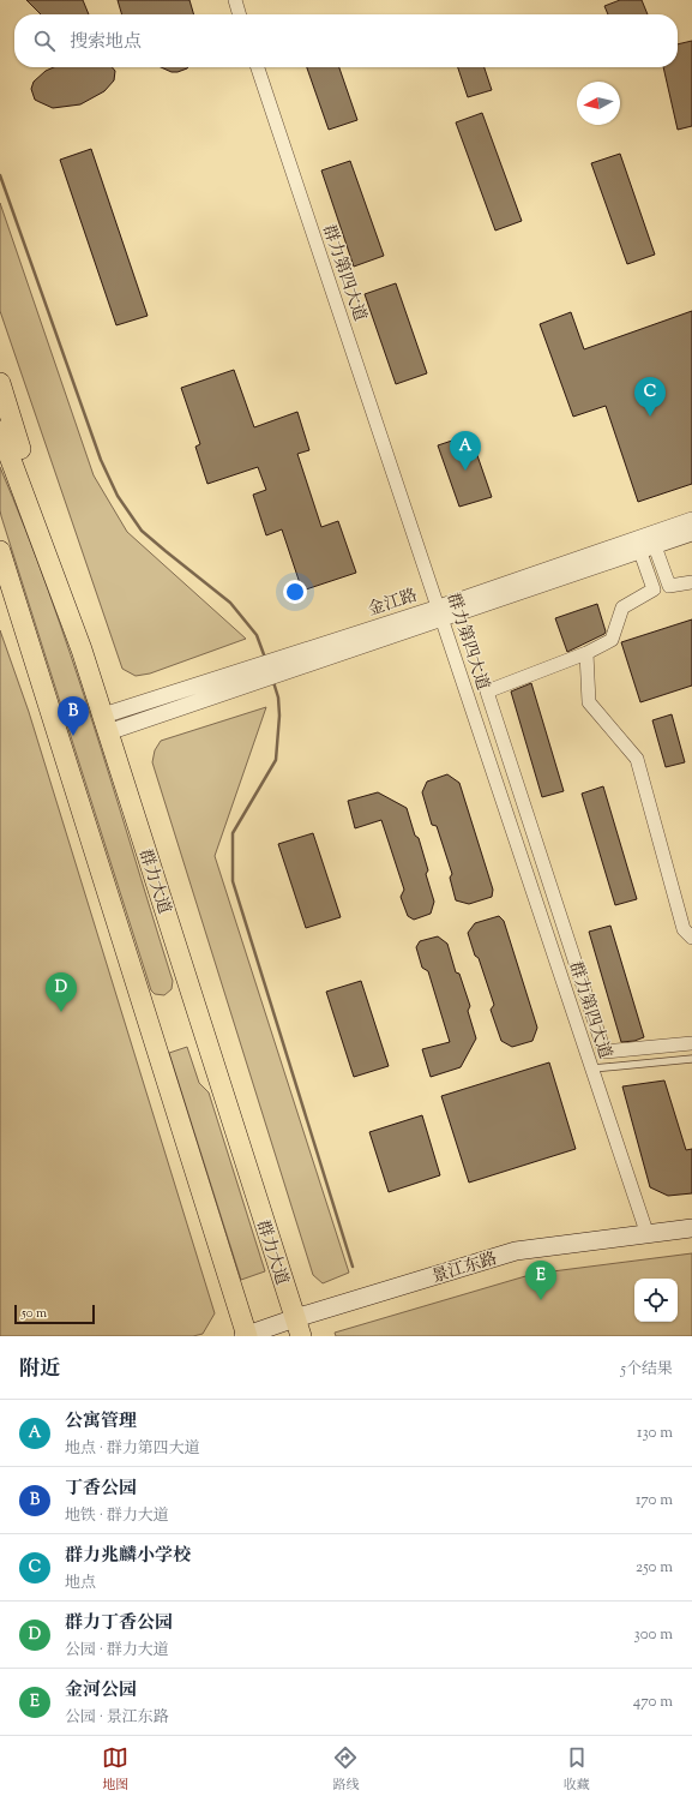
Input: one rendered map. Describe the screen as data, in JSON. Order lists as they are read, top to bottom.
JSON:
{
  "streets": {
    "main road": ["群力大道", "景江东路"],
    "street": ["群力第四大道", "金江路"]
  },
  "crossings": [
    ["群力第四大道", "金江路"],
    ["群力第四大道", "景江东路"],
    ["金江路", "群力大道"],
    ["群力大道", "景江东路"]
  ],
  "scale_bar": "50 m",
  "north": "left",
  "page": {
    "search": "搜索地点",
    "pins": [
      "C",
      "A",
      "B",
      "D",
      "E"
    ],
    "scale": "50 m",
    "heading": ["附近", "5个结果"],
    "list": [
      {
        "mark": "A",
        "name": "公寓管理",
        "note": "地点 · 群力第四大道",
        "value": "130 m"
      },
      {
        "mark": "B",
        "name": "丁香公园",
        "note": "地铁 · 群力大道",
        "value": "170 m"
      },
      {
        "mark": "C",
        "name": "群力兆麟小学校",
        "note": "地点",
        "value": "250 m"
      },
      {
        "mark": "D",
        "name": "群力丁香公园",
        "note": "公园 · 群力大道",
        "value": "300 m"
      },
      {
        "mark": "E",
        "name": "金河公园",
        "note": "公园 · 景江东路",
        "value": "470 m"
      }
    ],
    "nav": ["地图", "路线", "收藏"]
  }
}
